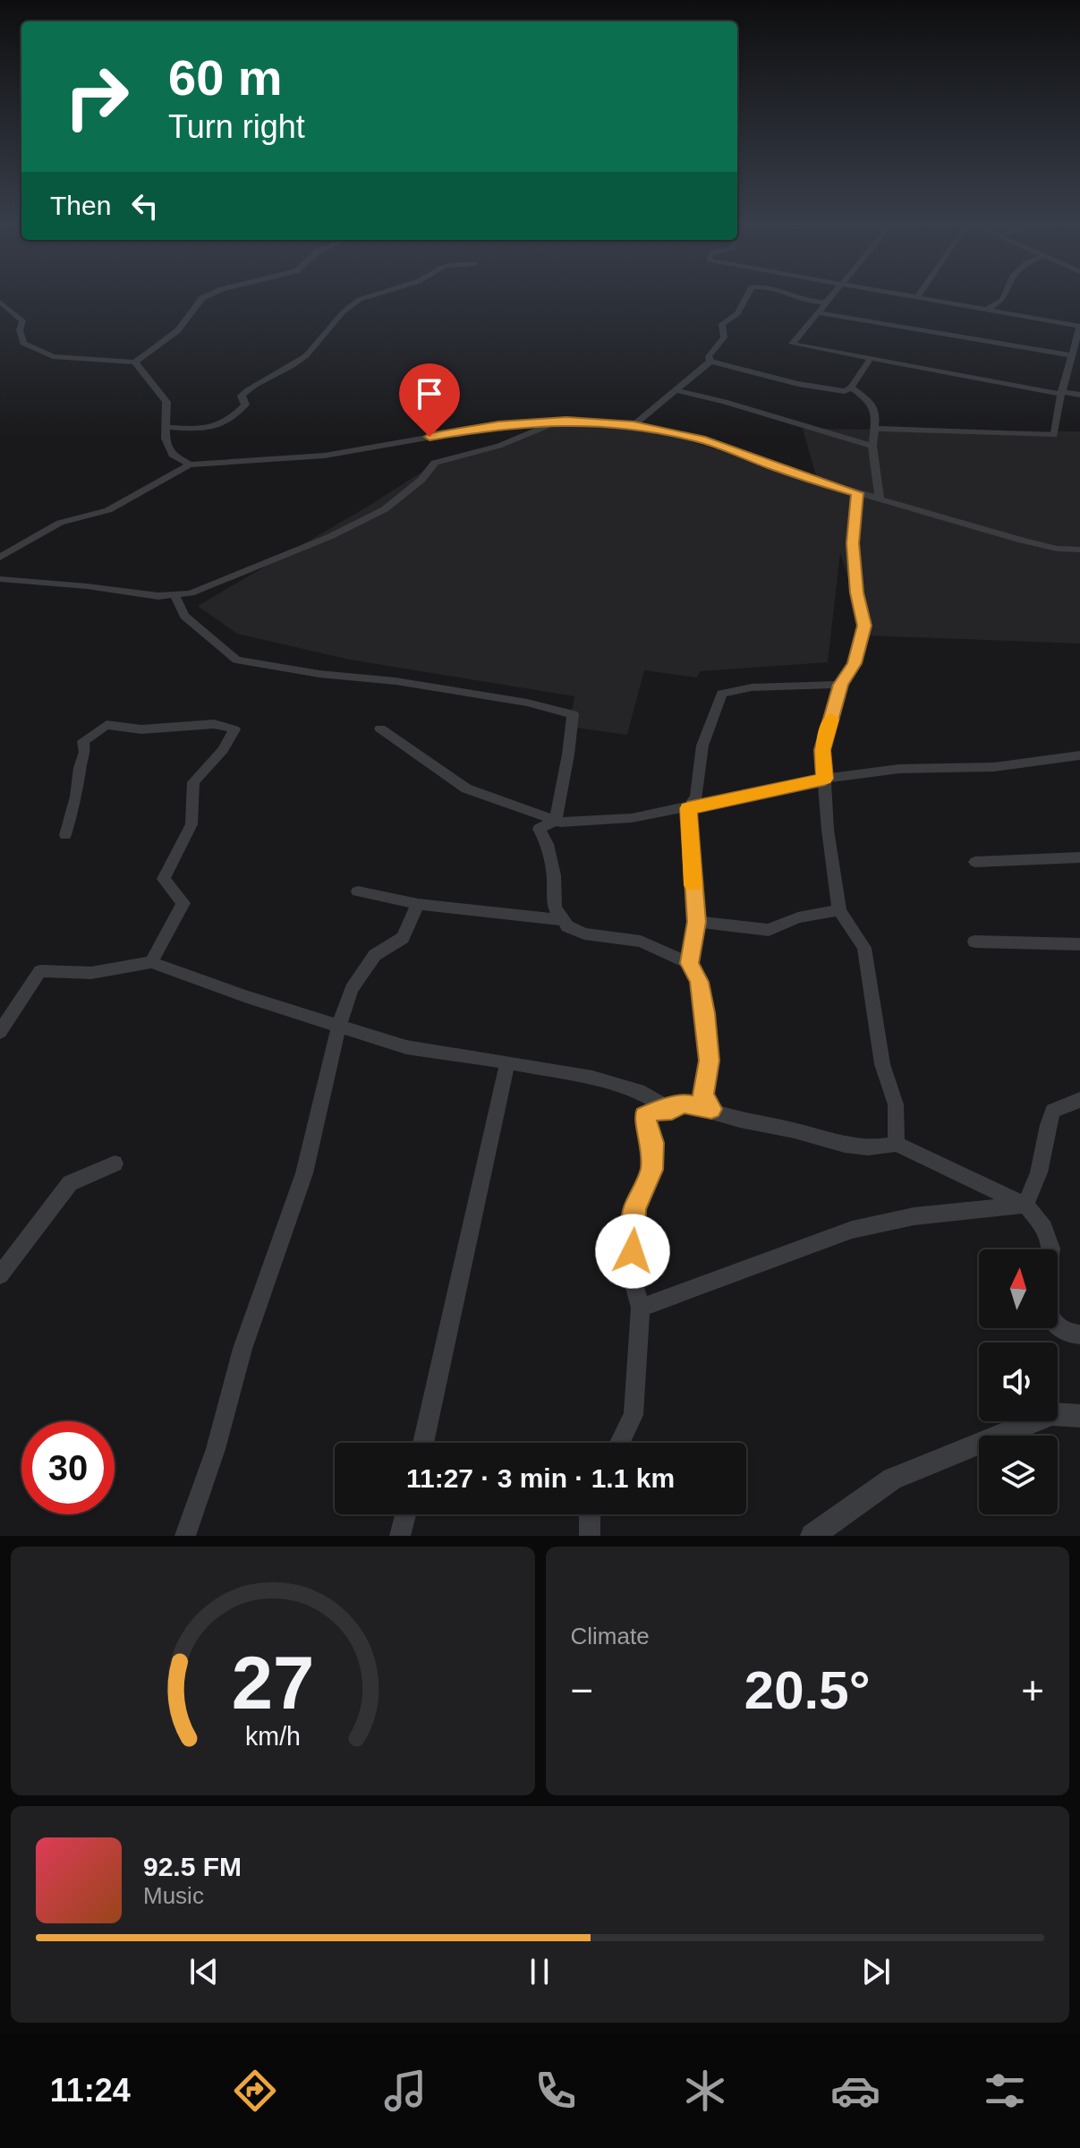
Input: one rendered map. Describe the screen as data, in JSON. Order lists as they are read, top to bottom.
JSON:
{
  "north": "top",
  "page": {
    "turn": ["60 m", "Turn right"],
    "then": "Then",
    "limit": "30",
    "trip": "11:27 · 3 min · 1.1 km",
    "tile": "Climate",
    "heat": ["−", "20.5°", "+"],
    "song": ["92.5 FM", "Music"],
    "tabs": "11:24",
    "gauge": ["27", "km/h"]
  }
}
